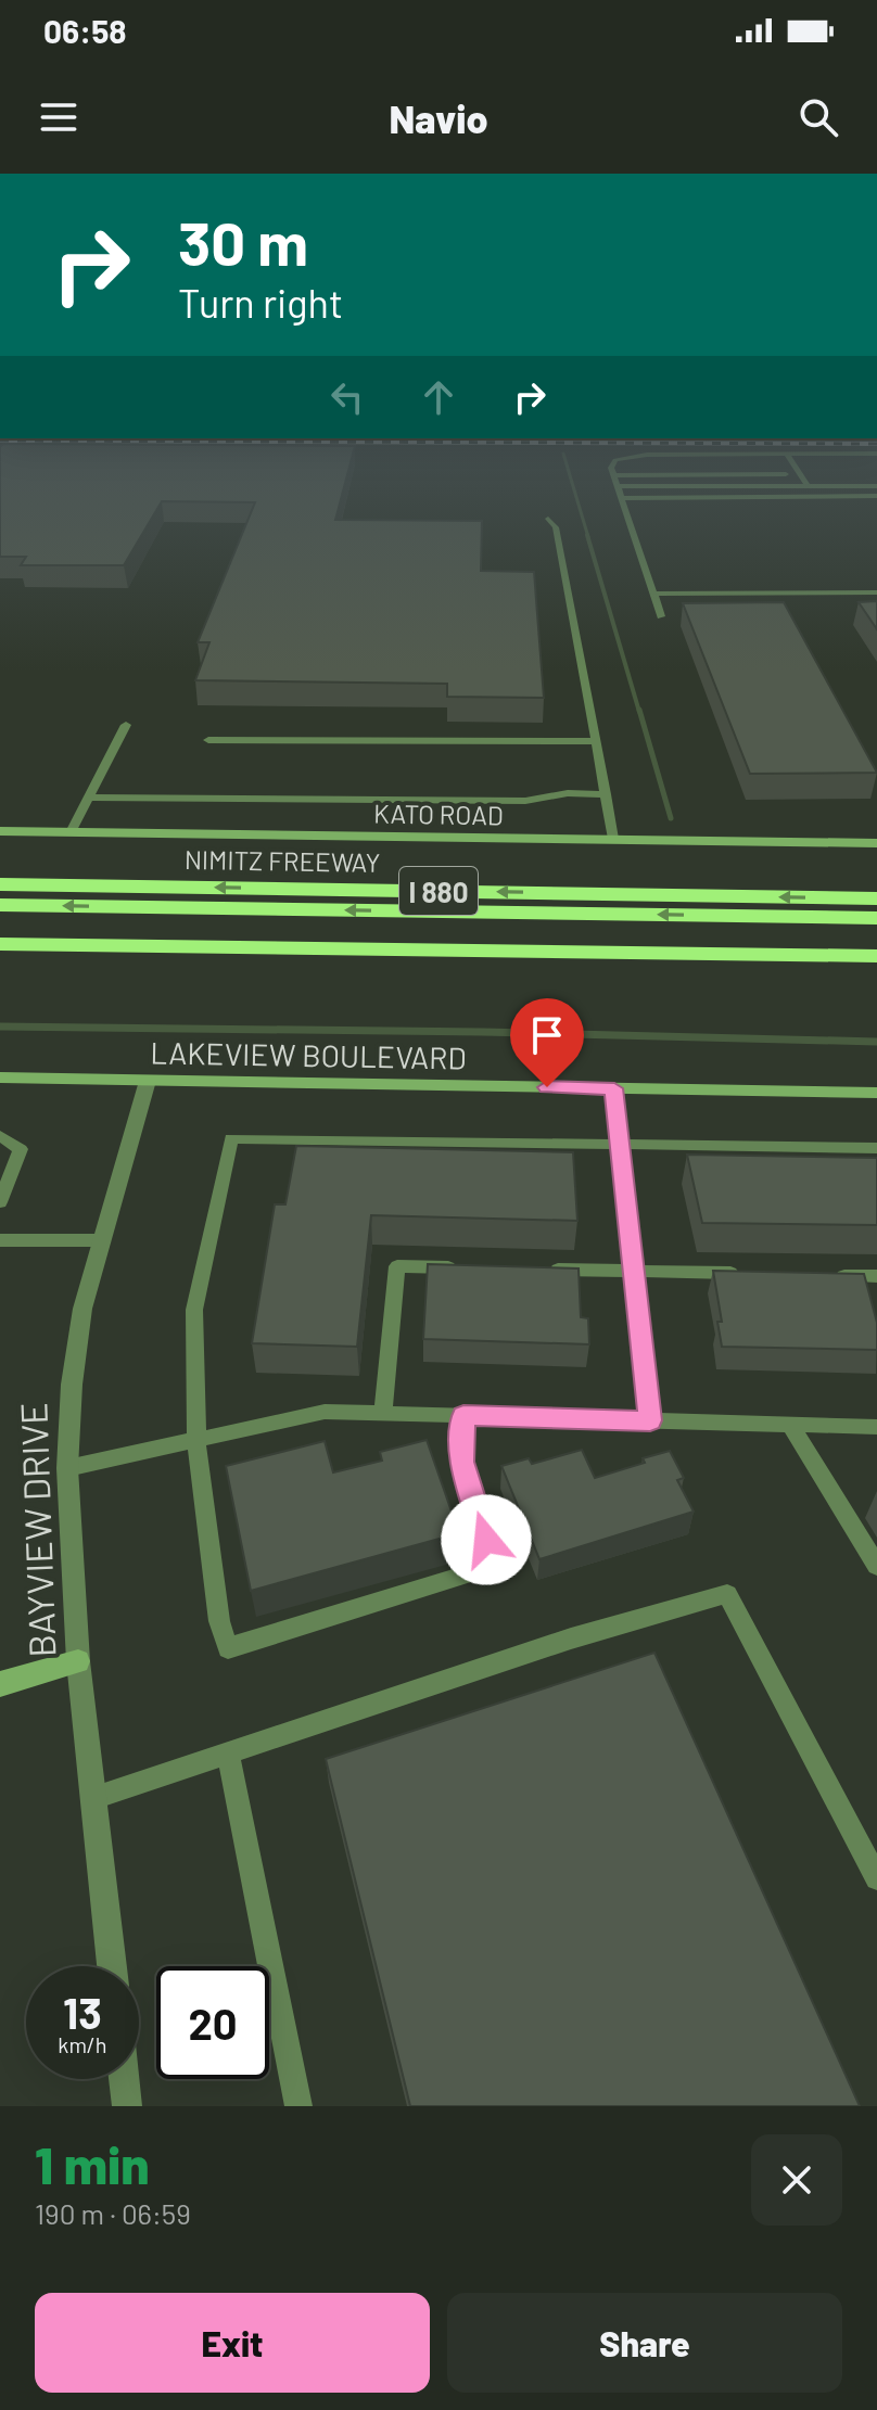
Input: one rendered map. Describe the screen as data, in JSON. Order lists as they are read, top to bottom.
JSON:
{
  "streets": {
    "highway": ["NIMITZ FREEWAY", "I 880"],
    "street": ["KATO ROAD", "LAKEVIEW BOULEVARD", "BAYVIEW DRIVE"]
  },
  "crossings": [
    ["LAKEVIEW BOULEVARD", "BAYVIEW DRIVE"]
  ],
  "page": {
    "status": "06:58",
    "header": "Navio",
    "turn": ["30 m", "Turn right"],
    "speed": "13 km/h",
    "limit": "20",
    "heading": ["1 min", "190 m · 06:59"],
    "buttons": ["Exit", "Share"]
  }
}
